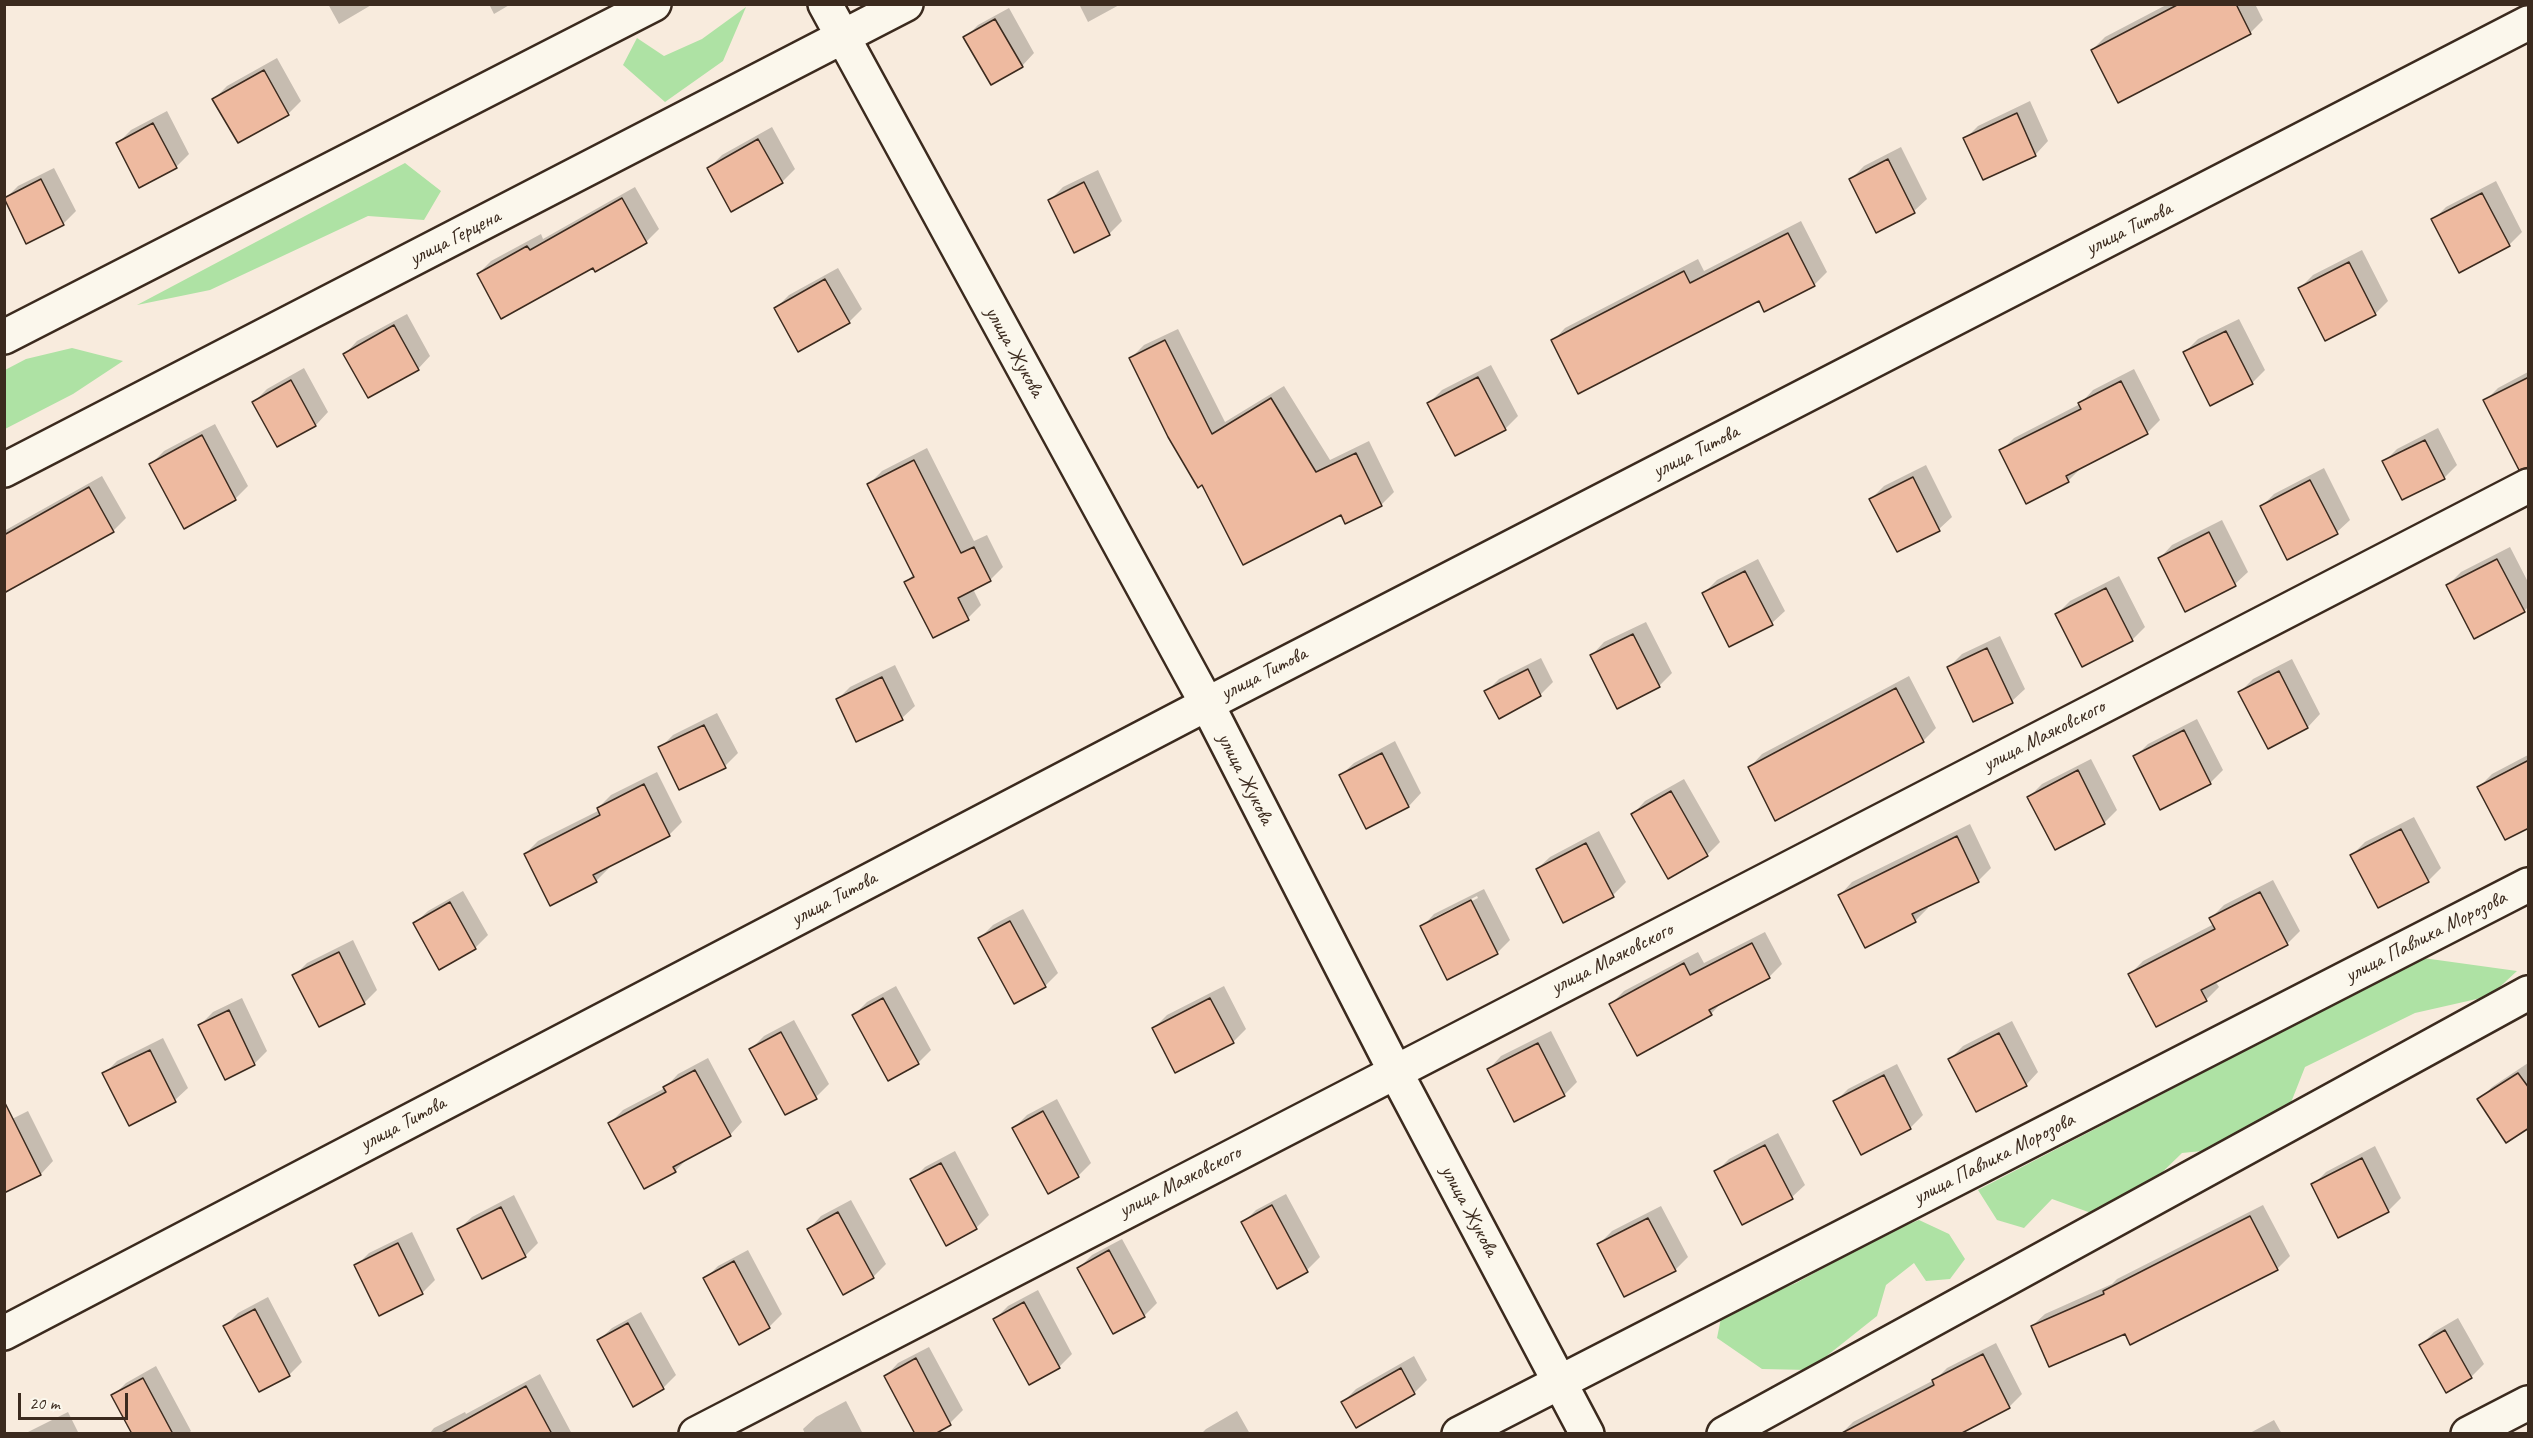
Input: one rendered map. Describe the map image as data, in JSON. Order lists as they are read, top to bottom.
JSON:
{
  "streets": {
    "street": [
      "улица Титова",
      "улица Герцена",
      "улица Жукова",
      "улица Маяковского",
      "улица Павлика Морозова"
    ]
  },
  "crossings": [
    ["улица Титова", "улица Жукова"],
    ["улица Герцена", "улица Жукова"],
    ["улица Жукова", "улица Маяковского"],
    ["улица Жукова", "улица Павлика Морозова"]
  ],
  "scale_bar": "20 m"
}
